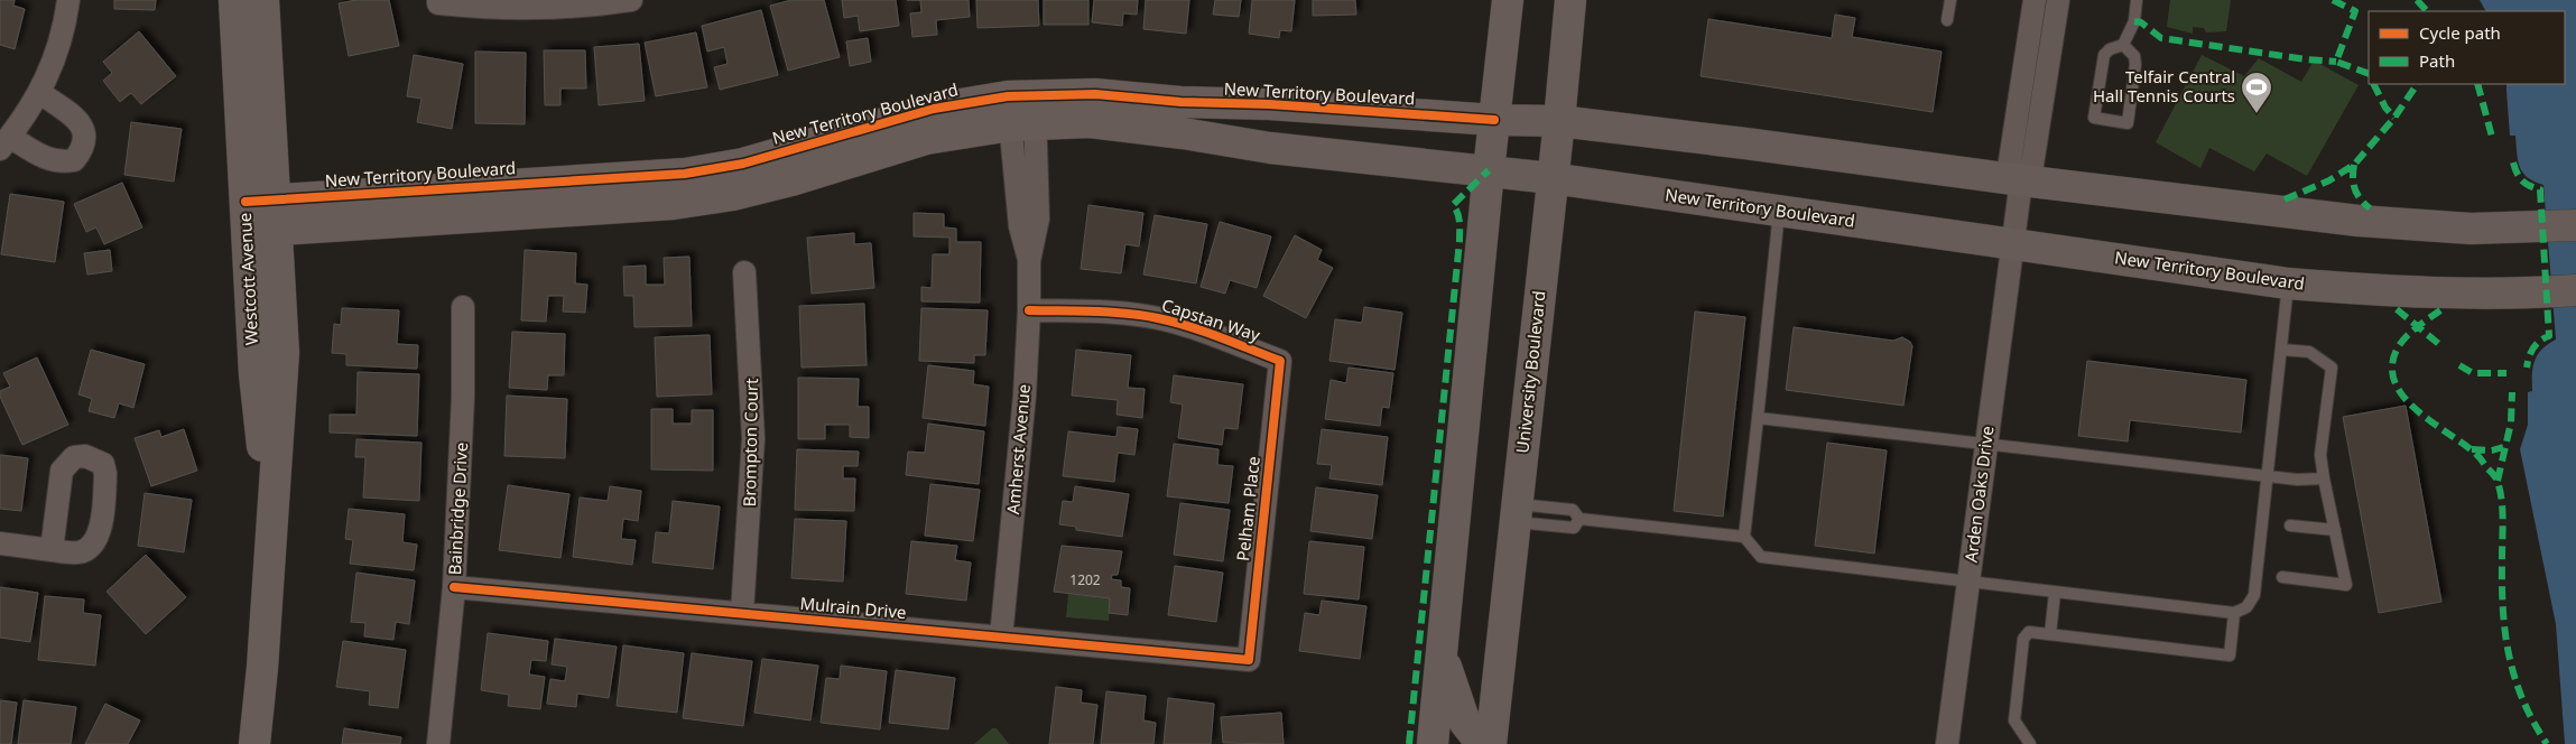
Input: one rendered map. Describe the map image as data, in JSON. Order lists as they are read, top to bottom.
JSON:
{
  "streets": {
    "main road": ["New Territory Boulevard", "Westcott Avenue", "University Boulevard"],
    "street": [
      "Capstan Way",
      "Brompton Court",
      "Amherst Avenue",
      "Arden Oaks Drive",
      "Bainbridge Drive",
      "Pelham Place",
      "Mulrain Drive"
    ]
  },
  "crossings": [
    ["New Territory Boulevard", "Westcott Avenue"],
    ["New Territory Boulevard", "University Boulevard"],
    ["New Territory Boulevard", "Amherst Avenue"],
    ["New Territory Boulevard", "Arden Oaks Drive"],
    ["Capstan Way", "Amherst Avenue"],
    ["Capstan Way", "Pelham Place"],
    ["Brompton Court", "Mulrain Drive"],
    ["Amherst Avenue", "Mulrain Drive"],
    ["Bainbridge Drive", "Mulrain Drive"],
    ["Pelham Place", "Mulrain Drive"]
  ],
  "places": {
    "sports": ["Telfair Central Hall Tennis Courts"]
  },
  "house_numbers": ["1202"],
  "legend": ["Cycle path", "Path"]
}
